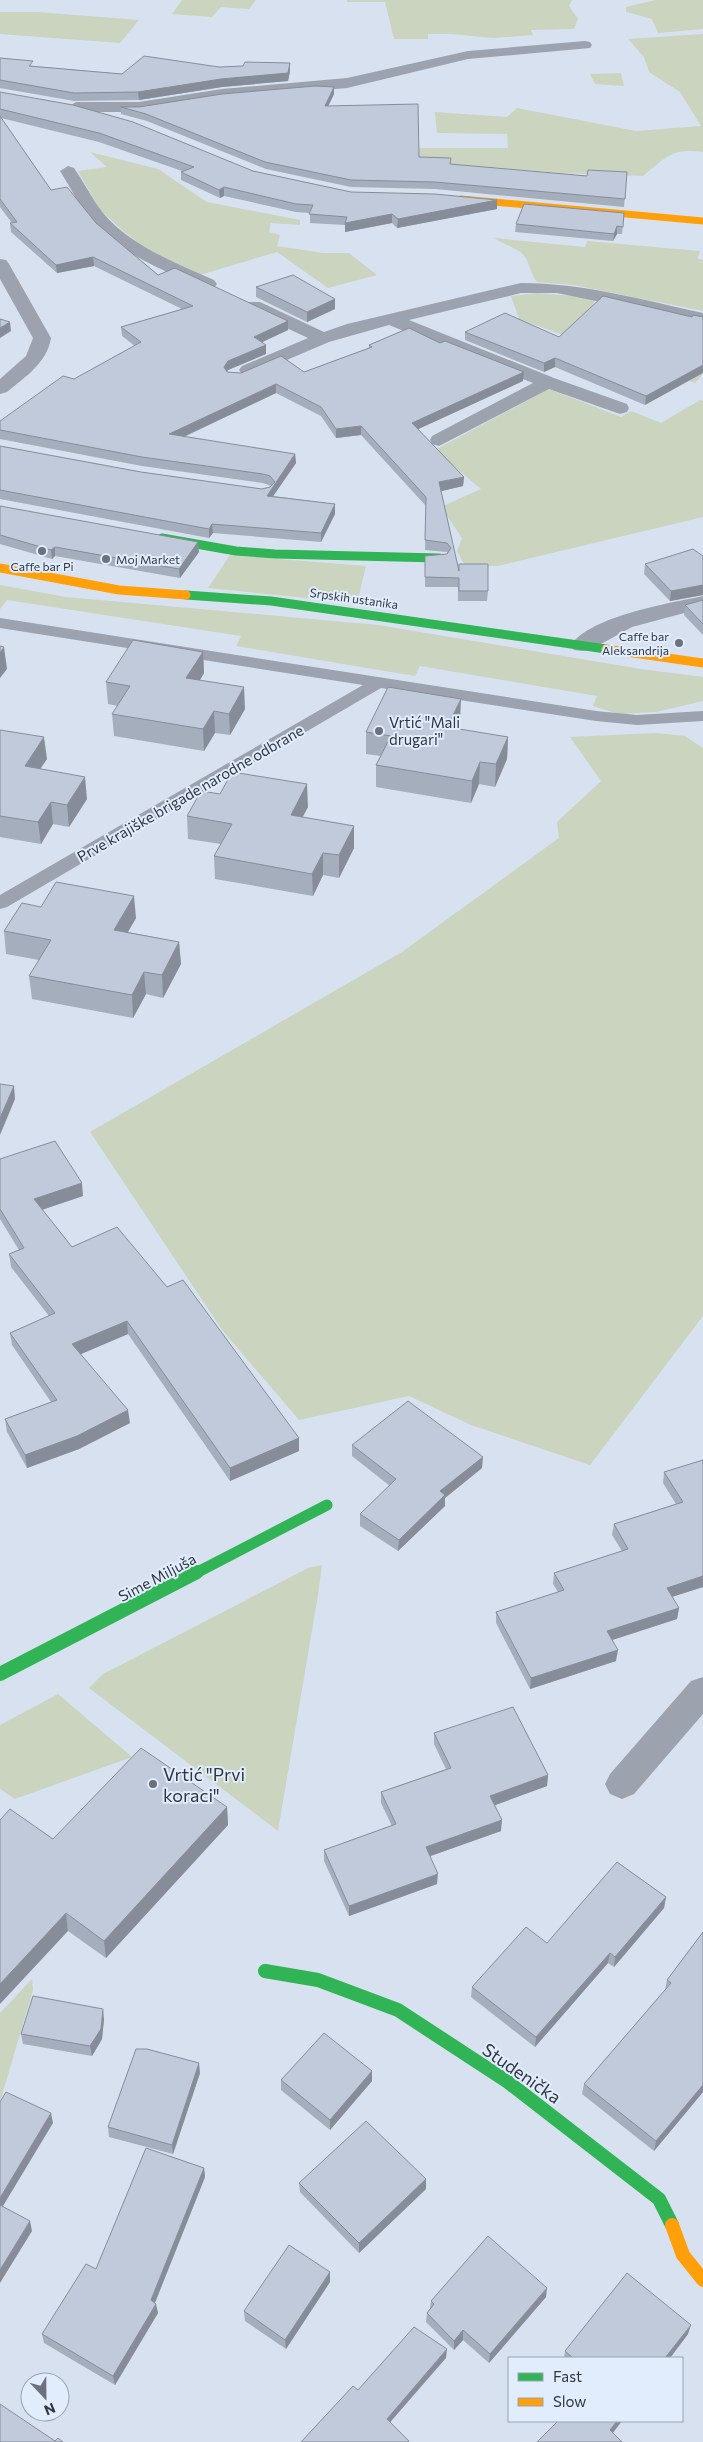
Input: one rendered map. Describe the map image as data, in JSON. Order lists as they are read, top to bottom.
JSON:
{
  "streets": {
    "street": ["Srpskih ustanika", "Sime Miljuša", "Studenička"],
    "lane": ["Prve krajiške brigade narodne odbrane"]
  },
  "places": [
    "Caffe bar Pi",
    "Moj Market",
    "Caffe bar Aleksandrija",
    "Vrtić \"Mali drugari\"",
    "Vrtić \"Prvi koraci\""
  ],
  "legend": ["Fast", "Slow"],
  "north": "bottom"
}
